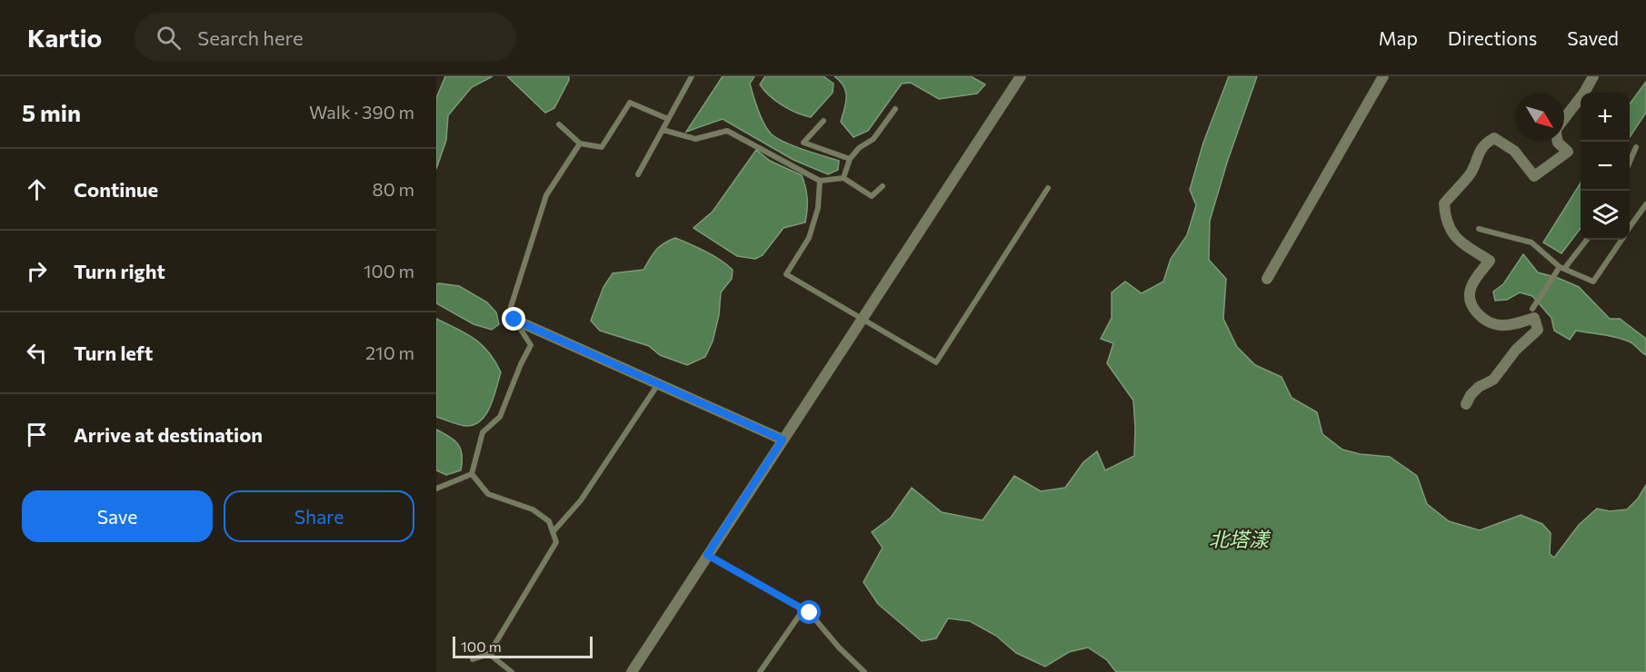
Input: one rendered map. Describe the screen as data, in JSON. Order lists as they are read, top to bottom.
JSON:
{
  "water": ["北塔漾"],
  "scale_bar": "100 m",
  "north": "bottom right",
  "page": {
    "header": "Kartio",
    "search": "Search here",
    "nav": ["Map", "Directions", "Saved"],
    "heading": ["5 min", "Walk · 390 m"],
    "map_buttons": ["+", "−"],
    "list": [
      ["Continue", "80 m"],
      ["Turn right", "100 m"],
      ["Turn left", "210 m"],
      "Arrive at destination"
    ],
    "buttons": ["Save", "Share"],
    "scale": "100 m"
  }
}
